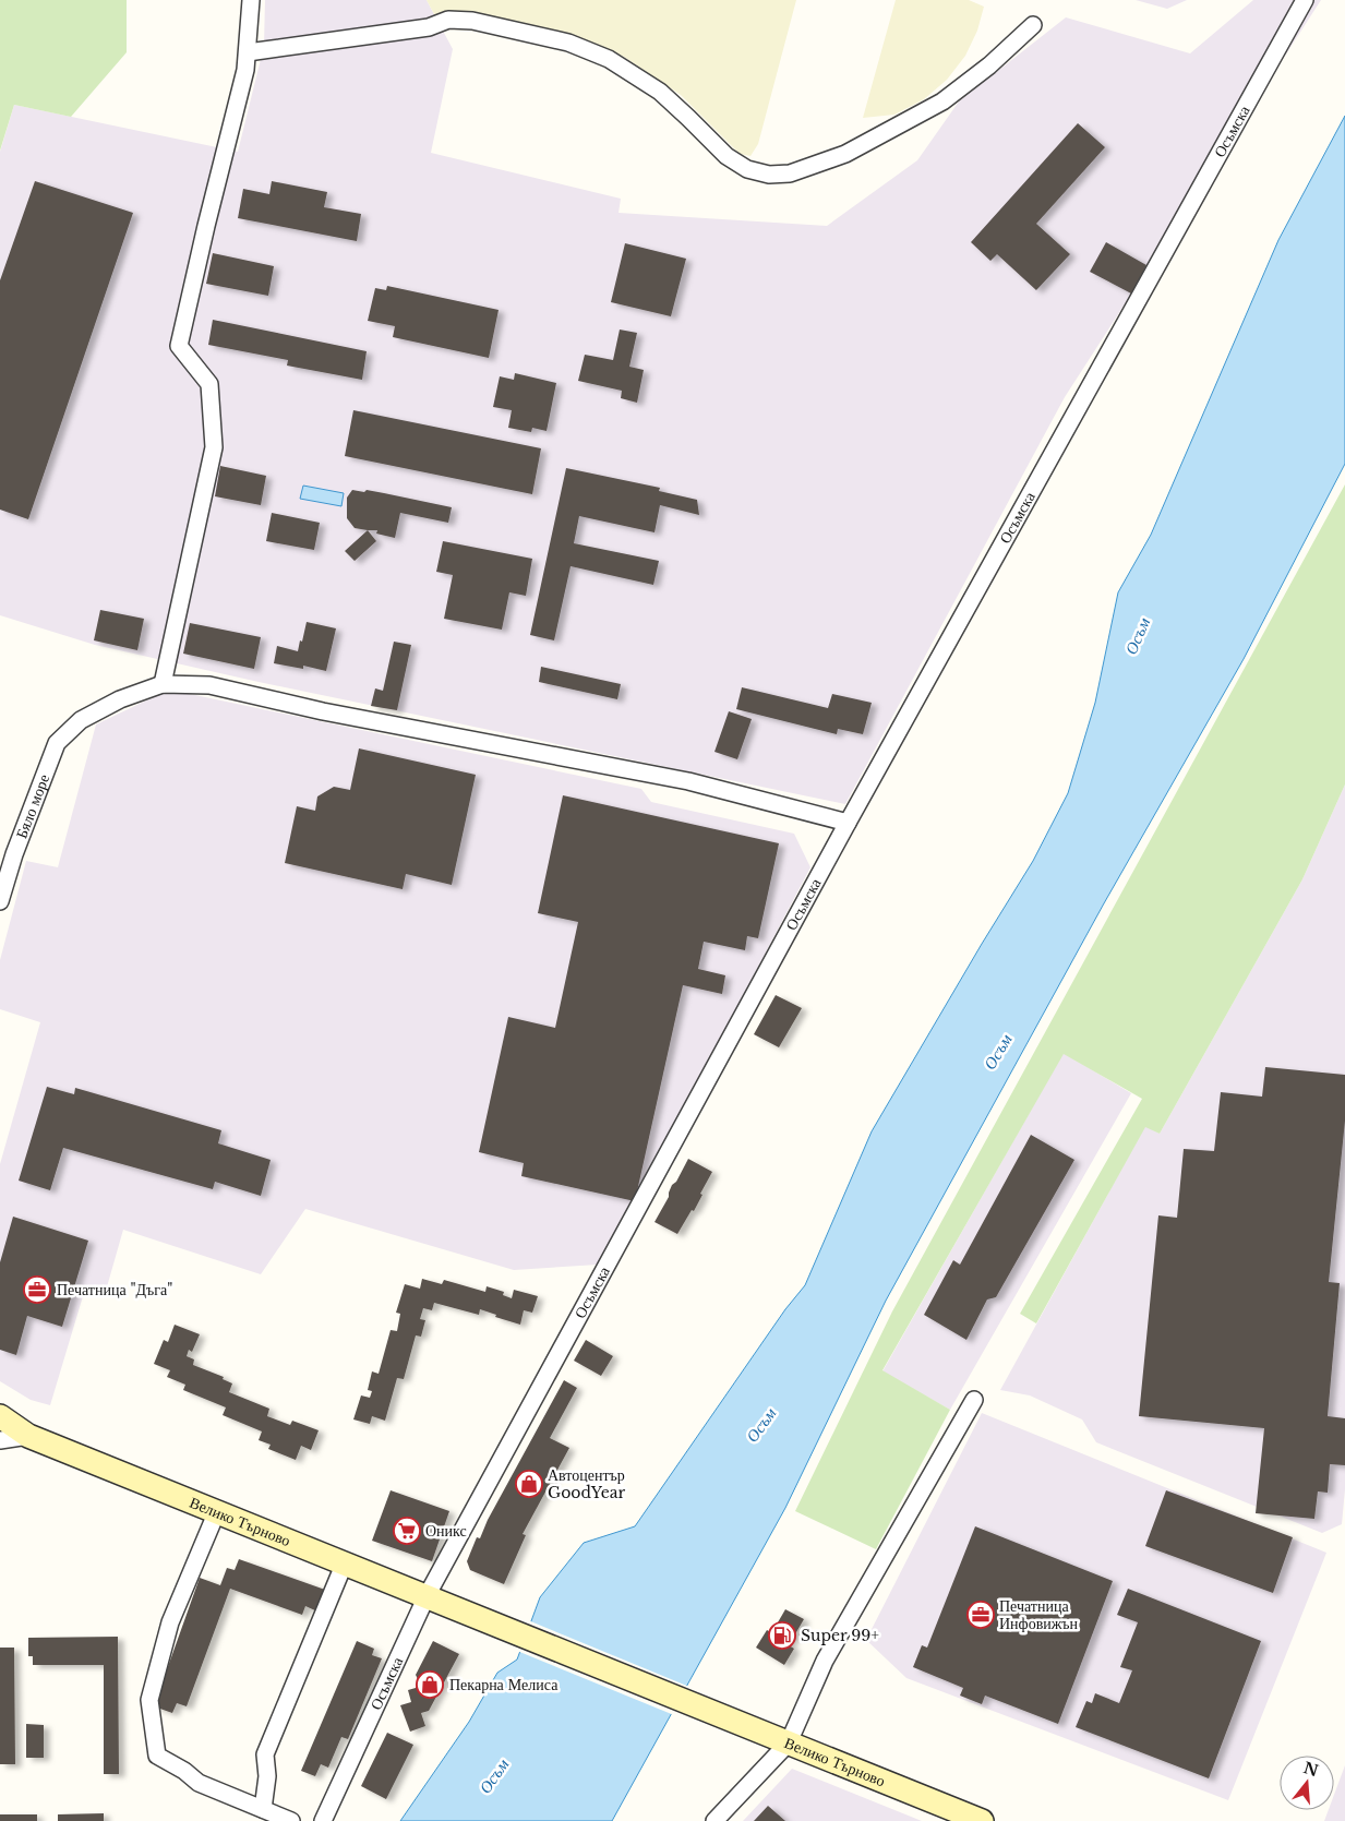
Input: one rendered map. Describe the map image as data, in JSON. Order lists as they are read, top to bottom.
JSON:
{
  "streets": {
    "street": ["Осъмска", "Бяло море", "Велико Търново"]
  },
  "crossings": [
    ["Осъмска", "Велико Търново"]
  ],
  "water": ["Осъм"],
  "places": {
    "office": ["Печатница \"Дъга\"", "Печатница Инфовижън"],
    "shop": ["Автоцентър GoodYear", "Пекарна Мелиса"],
    "supermarket": ["Оникс"],
    "fuel station": ["Super 99+"]
  },
  "north": "top"
}
